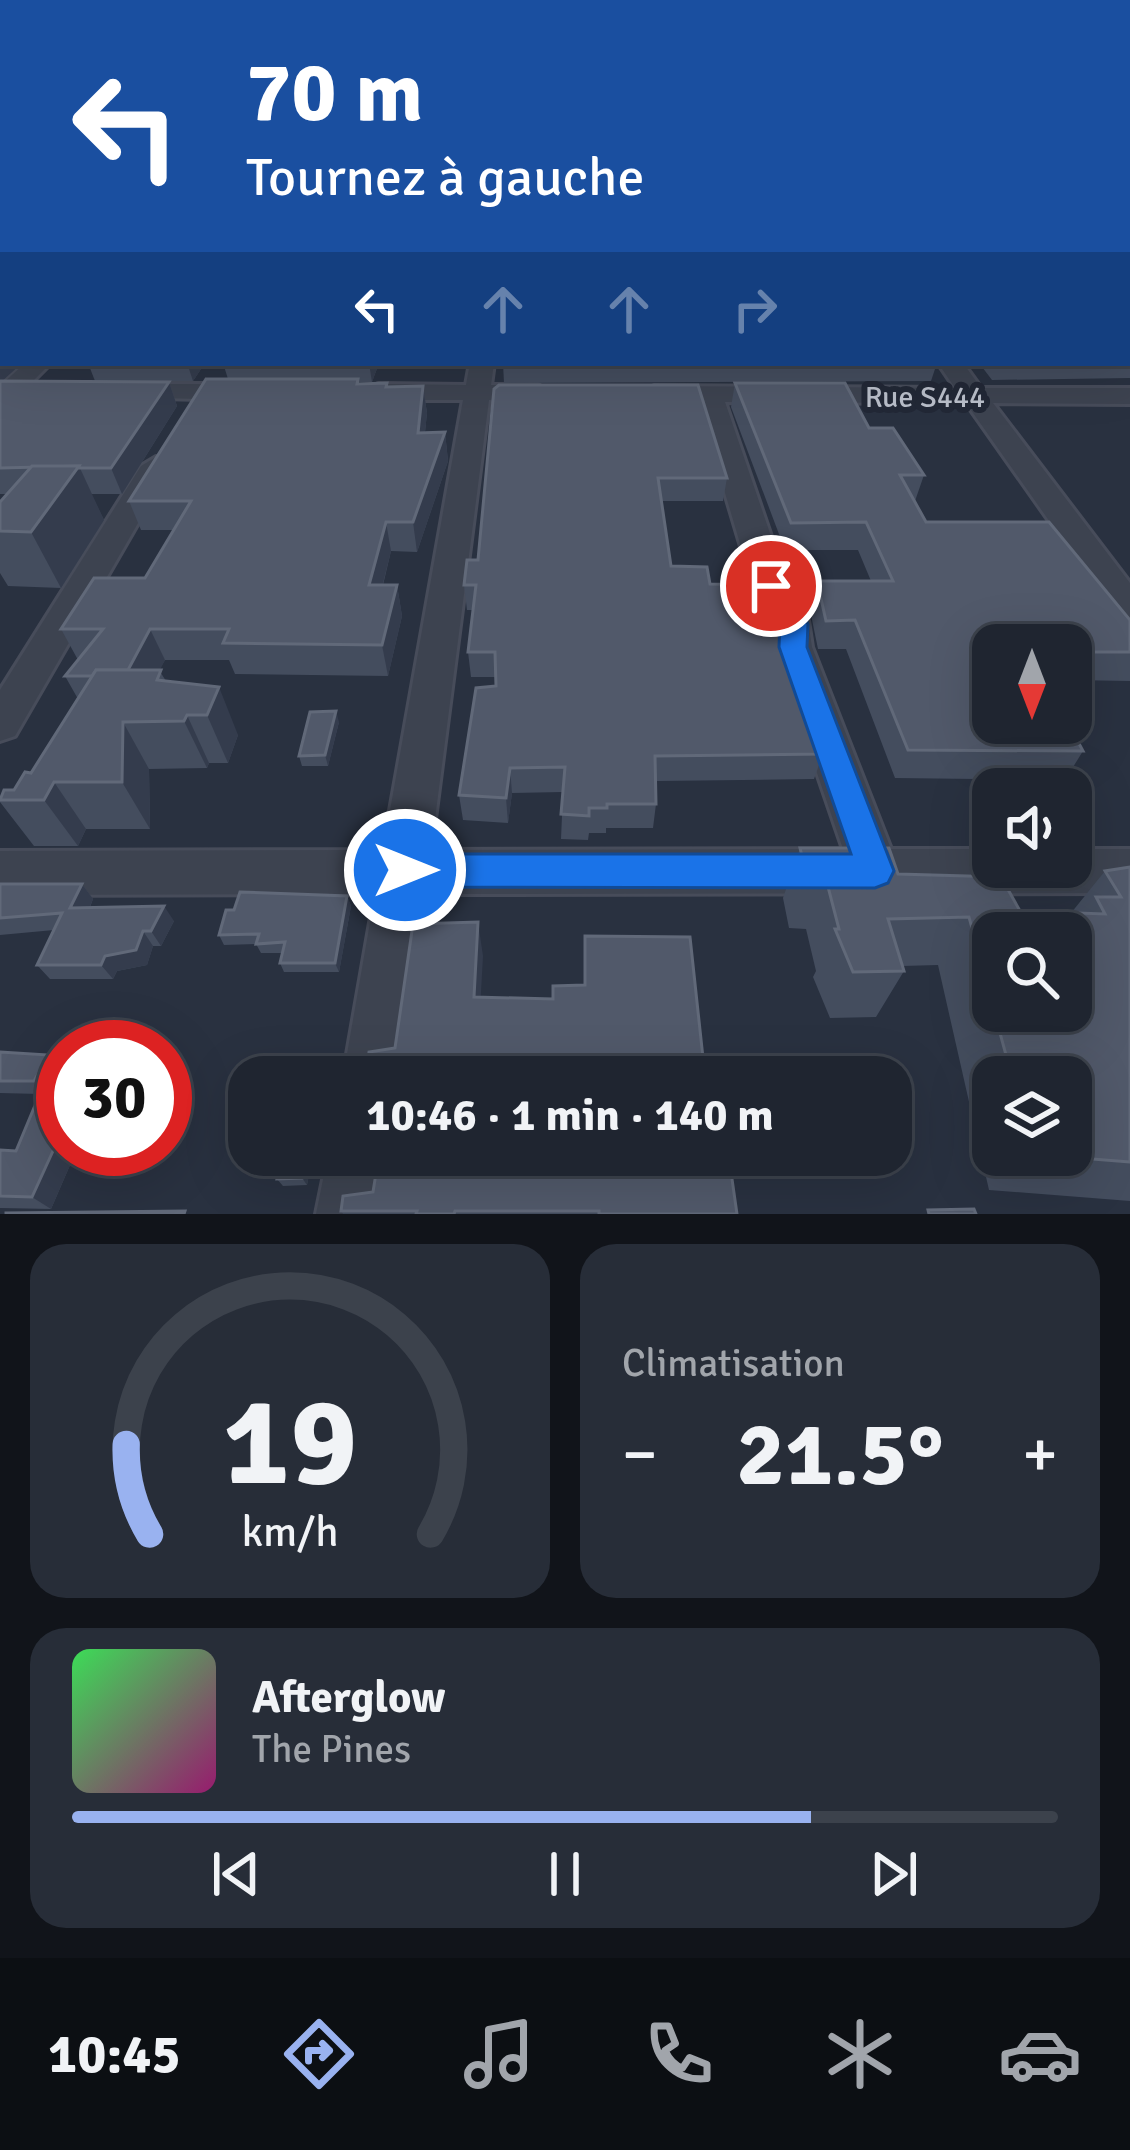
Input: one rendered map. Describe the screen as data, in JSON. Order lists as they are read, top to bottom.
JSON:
{
  "streets": {
    "street": ["Rue S444"]
  },
  "north": "bottom",
  "page": {
    "turn": ["70 m", "Tournez à gauche"],
    "limit": "30",
    "trip": "10:46 · 1 min · 140 m",
    "tile": "Climatisation",
    "heat": ["−", "21.5°", "+"],
    "song": ["Afterglow", "The Pines"],
    "tabs": "10:45",
    "gauge": ["19", "km/h"]
  }
}
